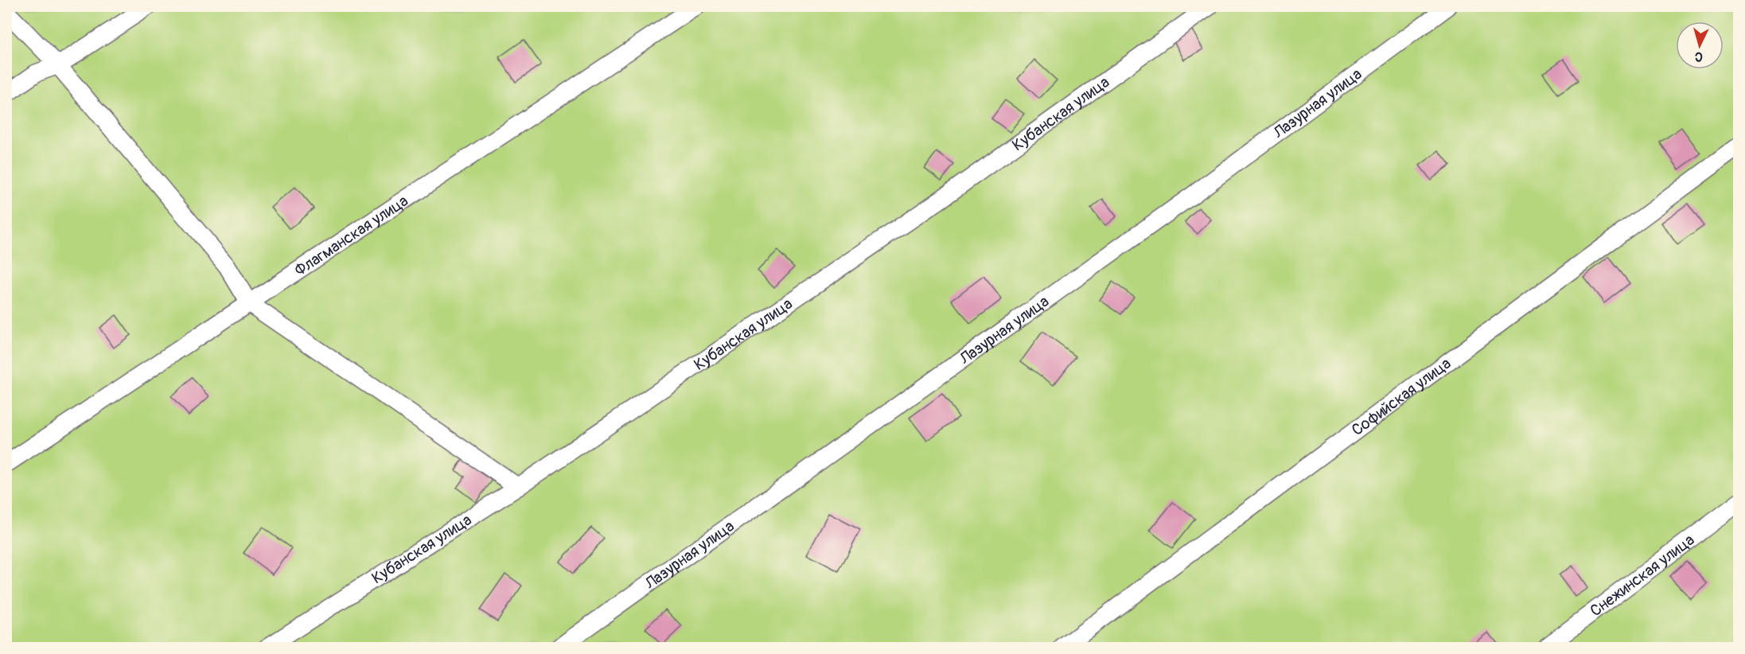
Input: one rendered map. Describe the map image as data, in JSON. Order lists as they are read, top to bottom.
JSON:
{
  "streets": {
    "lane": [
      "Лазурная улица",
      "Кубанская улица",
      "Флагманская улица",
      "Софийская улица",
      "Снежинская улица"
    ]
  },
  "north": "bottom"
}
